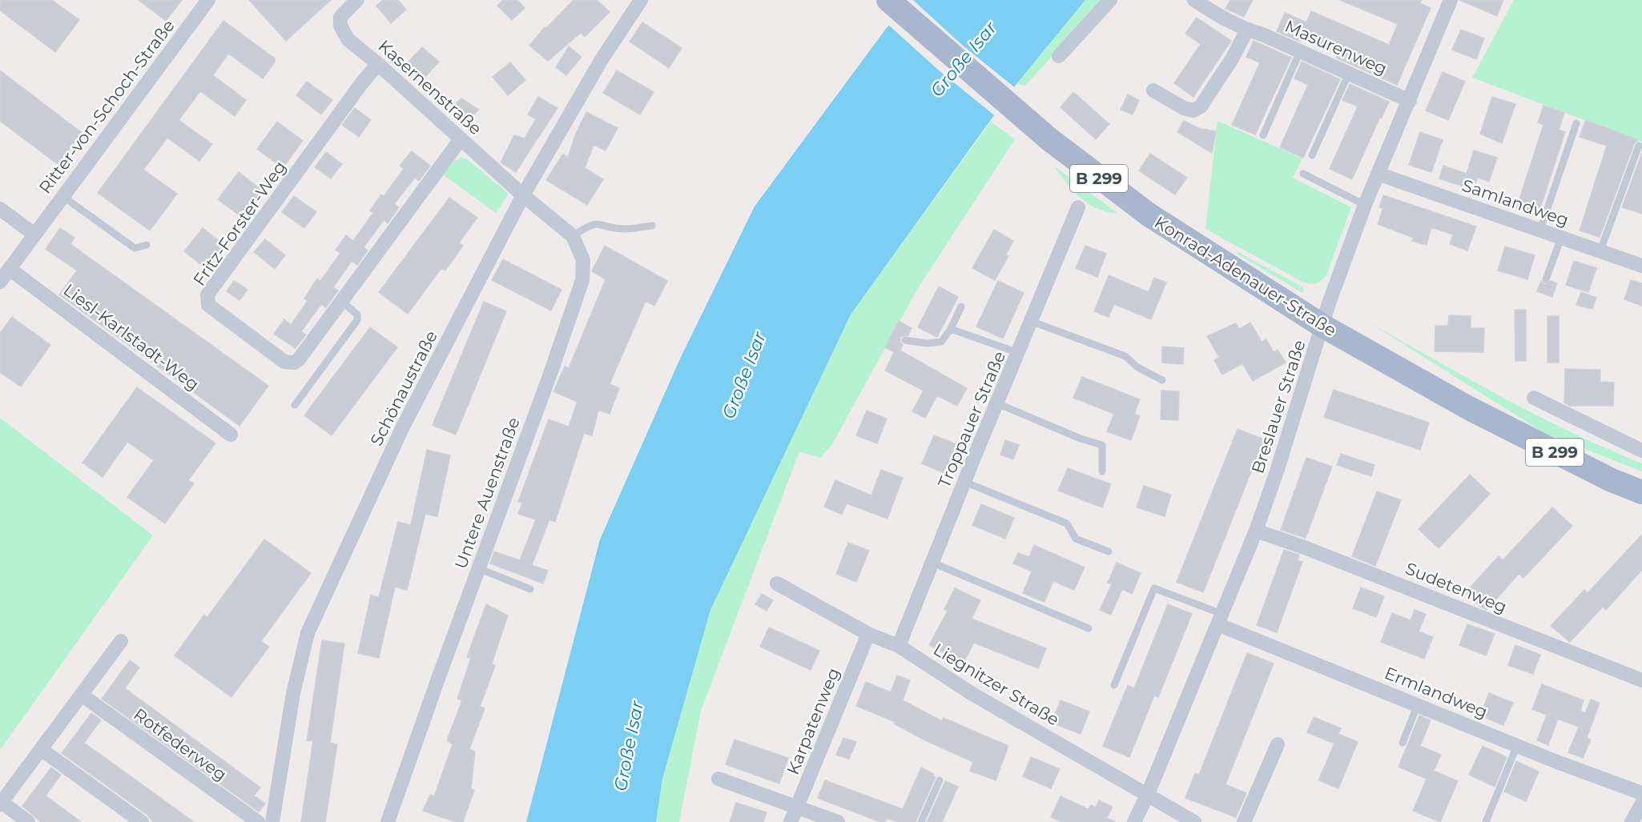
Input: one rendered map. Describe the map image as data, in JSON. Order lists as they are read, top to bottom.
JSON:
{
  "streets": {
    "main road": ["B 299", "Konrad-Adenauer-Straße"],
    "street": [
      "Masurenweg",
      "Kasernenstraße",
      "Ritter-von-Schoch-Straße",
      "Samlandweg",
      "Fritz-Forster-Weg",
      "Liesl-Karlstadt-Weg",
      "Schönaustraße",
      "Breslauer Straße",
      "Troppauer Straße",
      "Untere Auenstraße",
      "Sudetenweg",
      "Liegnitzer Straße",
      "Ermlandweg",
      "Karpatenweg",
      "Rotfederweg"
    ]
  },
  "crossings": [
    ["Masurenweg", "Breslauer Straße"],
    ["Kasernenstraße", "Fritz-Forster-Weg"],
    ["Kasernenstraße", "Schönaustraße"],
    ["Kasernenstraße", "Untere Auenstraße"],
    ["Ritter-von-Schoch-Straße", "Liesl-Karlstadt-Weg"],
    ["Samlandweg", "Breslauer Straße"],
    ["Konrad-Adenauer-Straße", "Breslauer Straße"],
    ["Schönaustraße", "Untere Auenstraße"],
    ["Breslauer Straße", "Sudetenweg"],
    ["Breslauer Straße", "Liegnitzer Straße"],
    ["Breslauer Straße", "Ermlandweg"],
    ["Troppauer Straße", "Liegnitzer Straße"],
    ["Liegnitzer Straße", "Karpatenweg"]
  ],
  "water": ["Große Isar"]
}
